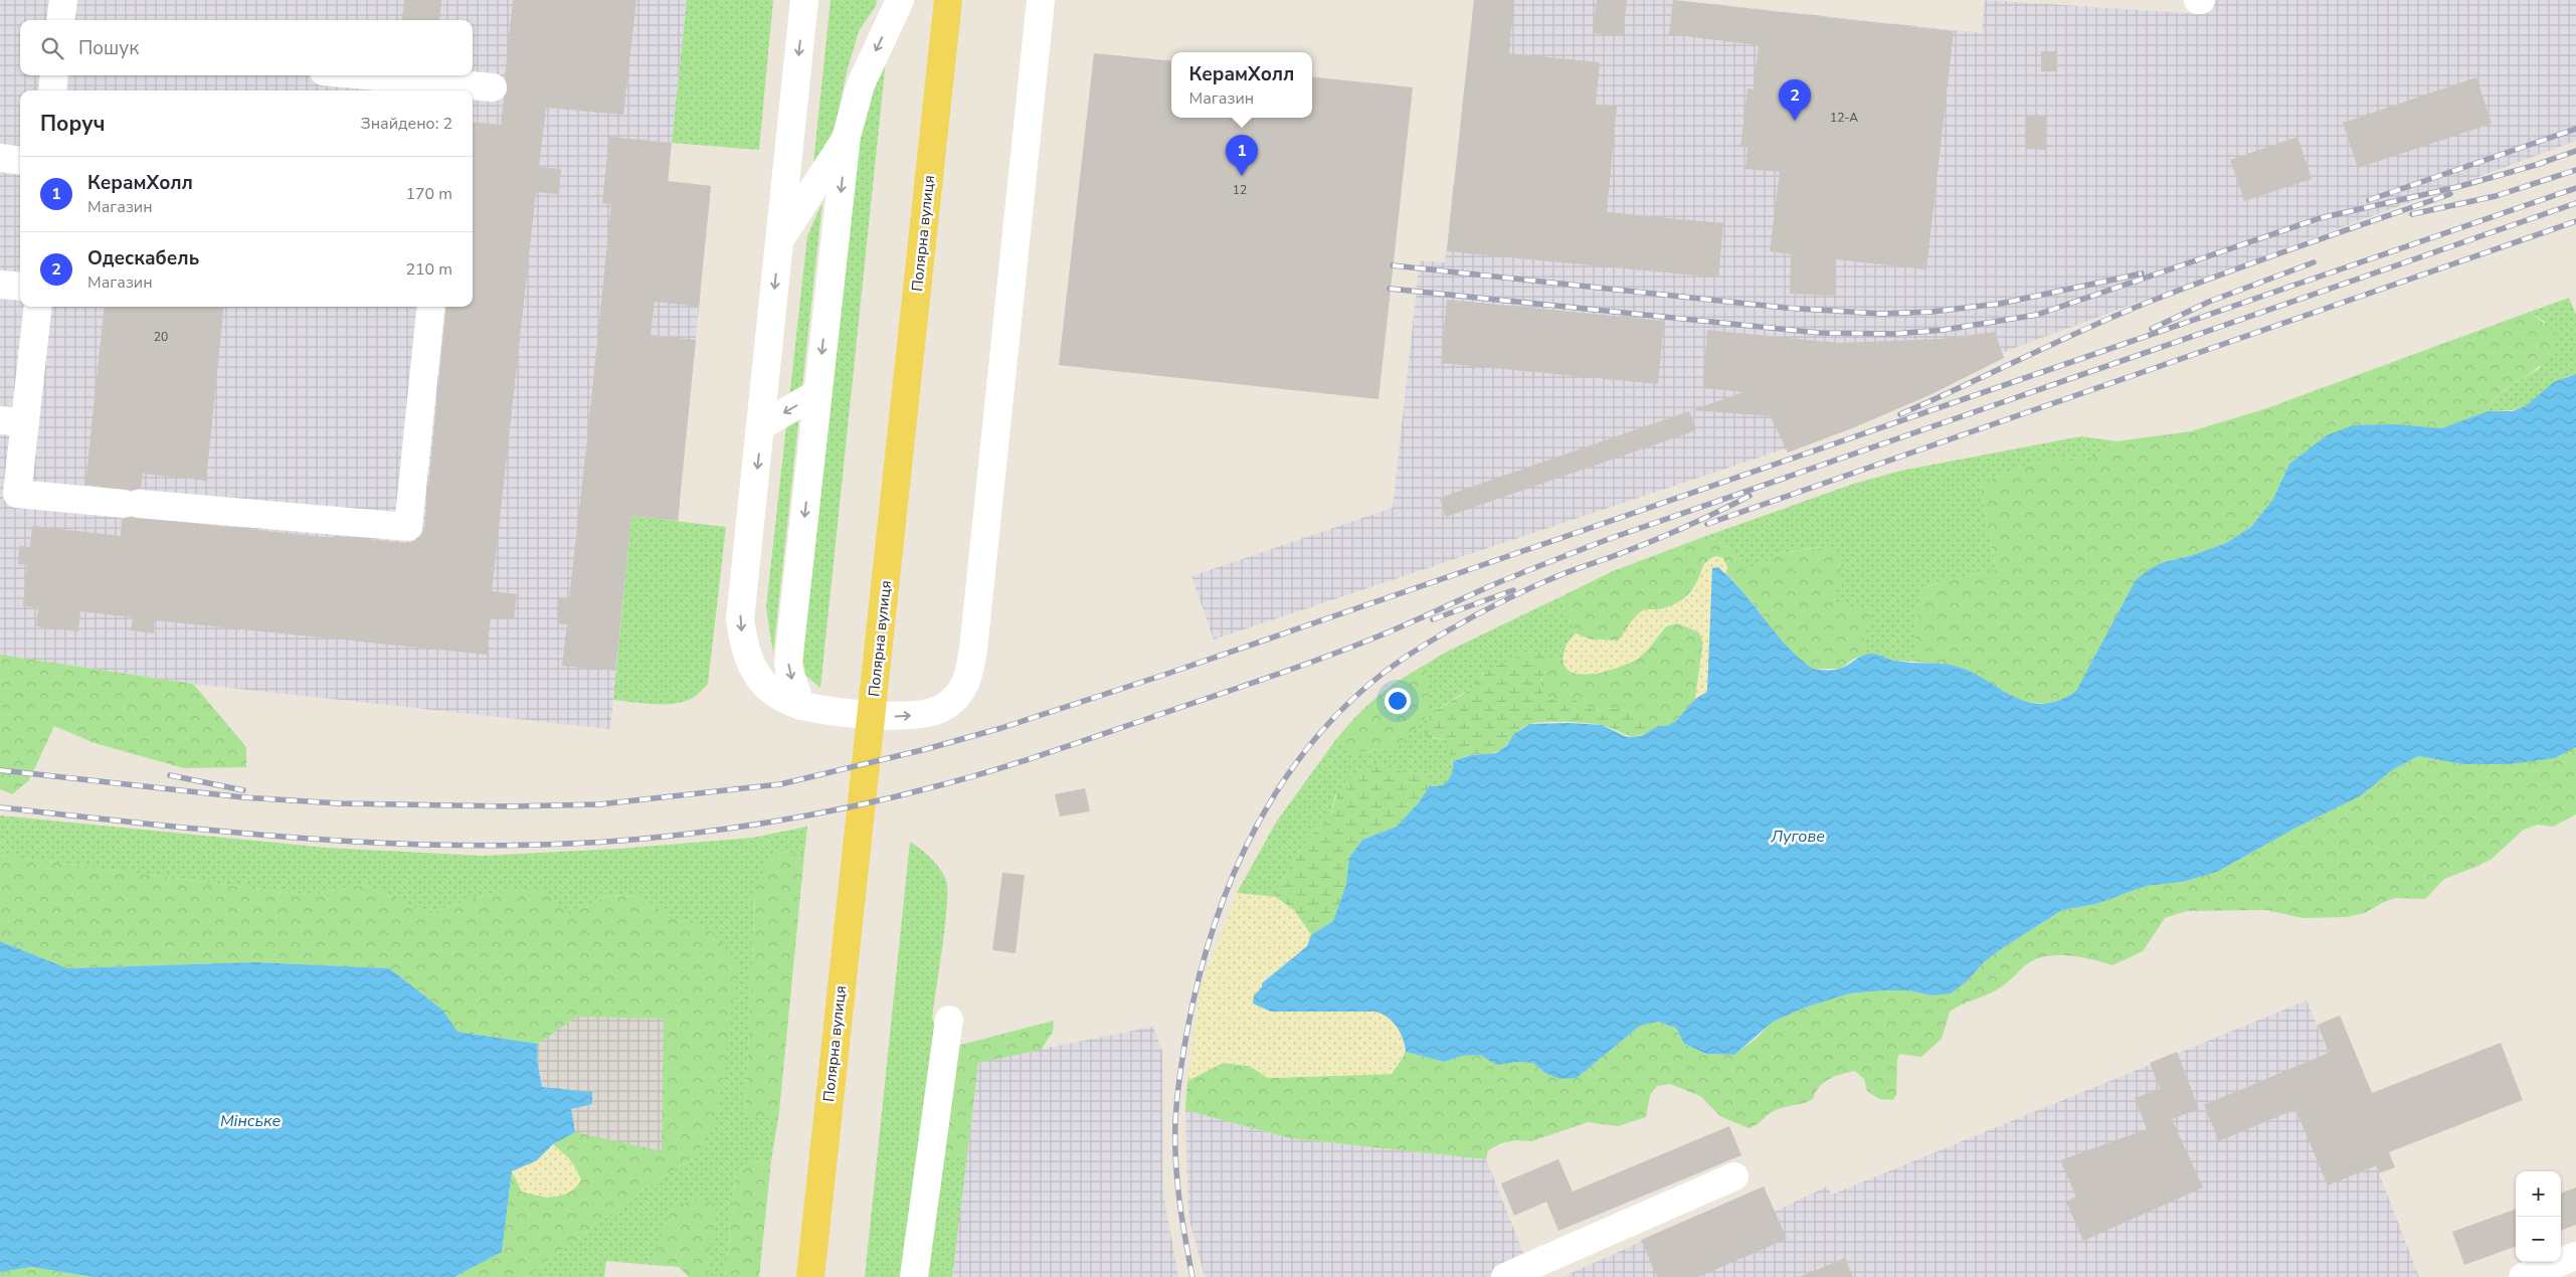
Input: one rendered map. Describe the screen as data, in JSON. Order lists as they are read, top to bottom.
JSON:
{
  "streets": {
    "main road": ["Полярна вулиця"]
  },
  "water": ["Лугове", "Мінське"],
  "house_numbers": ["12-А", "12", "20"],
  "page": {
    "search": "Пошук",
    "popup": ["КерамХолл", "Магазин"],
    "pins": ["2", "1"],
    "heading": ["Поруч", "Знайдено: 2"],
    "list": [
      {
        "mark": "1",
        "name": "КерамХолл",
        "note": "Магазин",
        "value": "170 m"
      },
      {
        "mark": "2",
        "name": "Одескабель",
        "note": "Магазин",
        "value": "210 m"
      }
    ],
    "map_buttons": ["+", "−"]
  }
}
